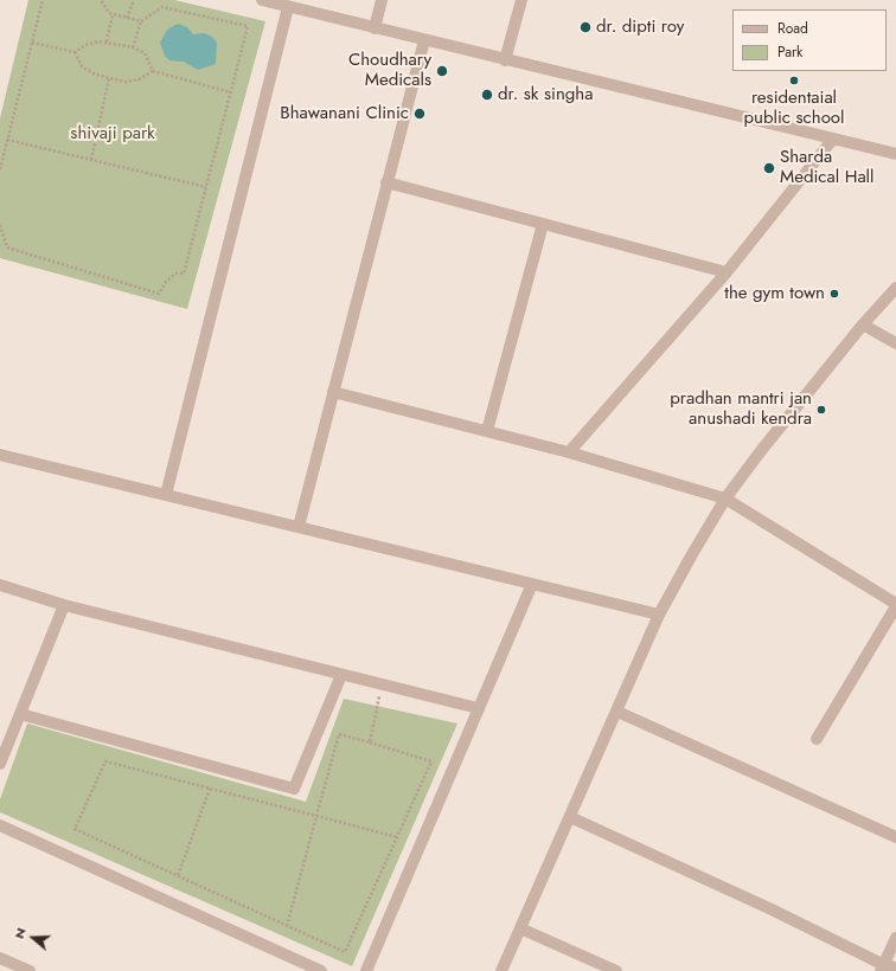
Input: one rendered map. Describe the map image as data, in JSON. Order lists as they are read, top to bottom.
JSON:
{
  "parks": ["shivaji park"],
  "places": [
    "dr. dipti roy",
    "Choudhary Medicals",
    "residentaial public school",
    "dr. sk singha",
    "Bhawanani Clinic",
    "Sharda Medical Hall",
    "the gym town",
    "pradhan mantri jan anushadi kendra"
  ],
  "legend": ["Road", "Park"],
  "north": "left"
}
